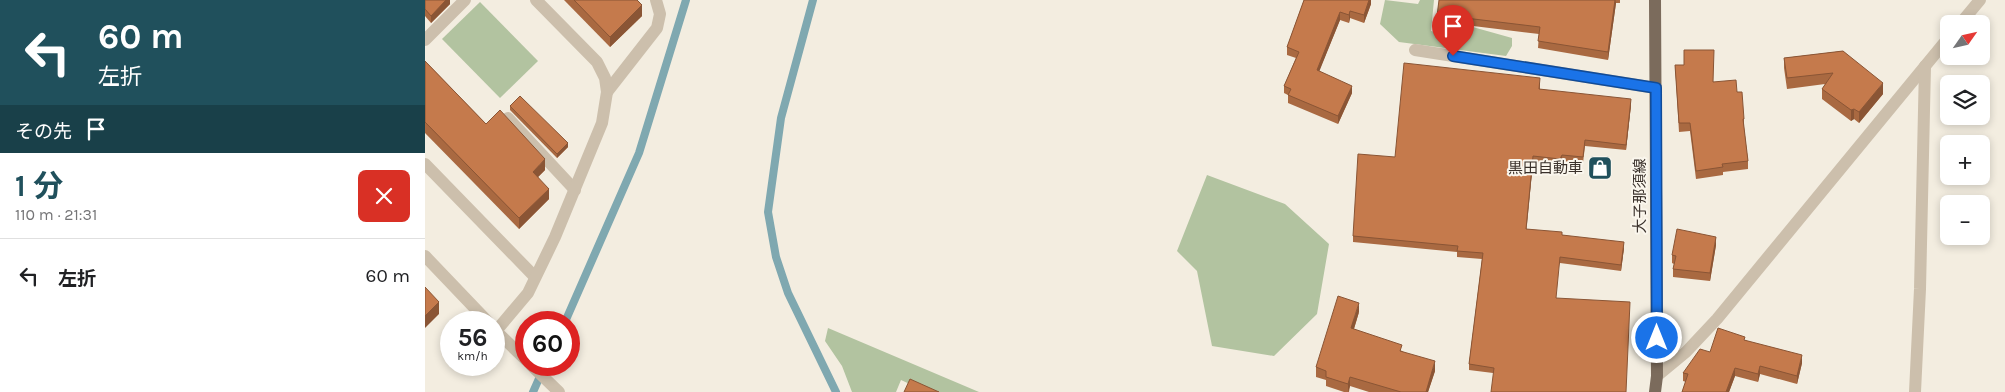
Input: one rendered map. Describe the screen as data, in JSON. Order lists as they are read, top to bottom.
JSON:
{
  "streets": {
    "main road": ["大子那須線"]
  },
  "places": {
    "shop": ["黒田自動車"]
  },
  "north": "top right",
  "page": {
    "turn": ["60 m", "左折"],
    "map_buttons": ["+", "−"],
    "then": "その先",
    "heading": ["1 分", "110 m · 21:31"],
    "list": [
      {
        "name": "左折",
        "value": "60 m"
      }
    ],
    "speed": "56 km/h",
    "limit": "60"
  }
}
